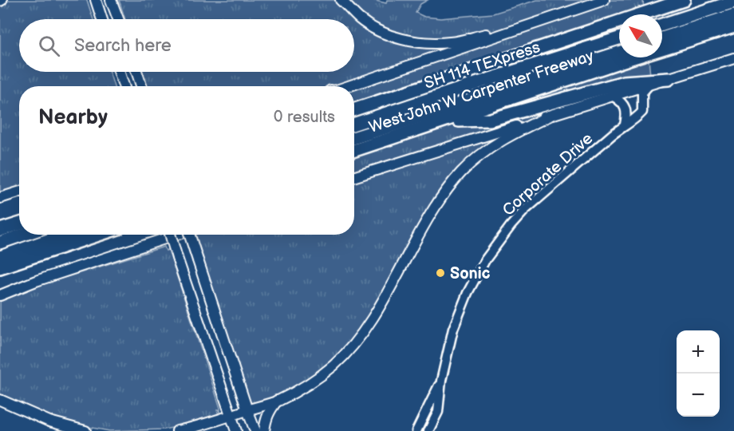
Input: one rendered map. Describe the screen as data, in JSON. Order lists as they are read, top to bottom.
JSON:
{
  "streets": {
    "highway": ["SH 114 TEXpress", "West John W Carpenter Freeway"],
    "street": ["Corporate Drive"]
  },
  "places": ["Sonic"],
  "north": "top left",
  "page": {
    "search": "Search here",
    "heading": ["Nearby", "0 results"],
    "map_buttons": ["+", "−"]
  }
}
